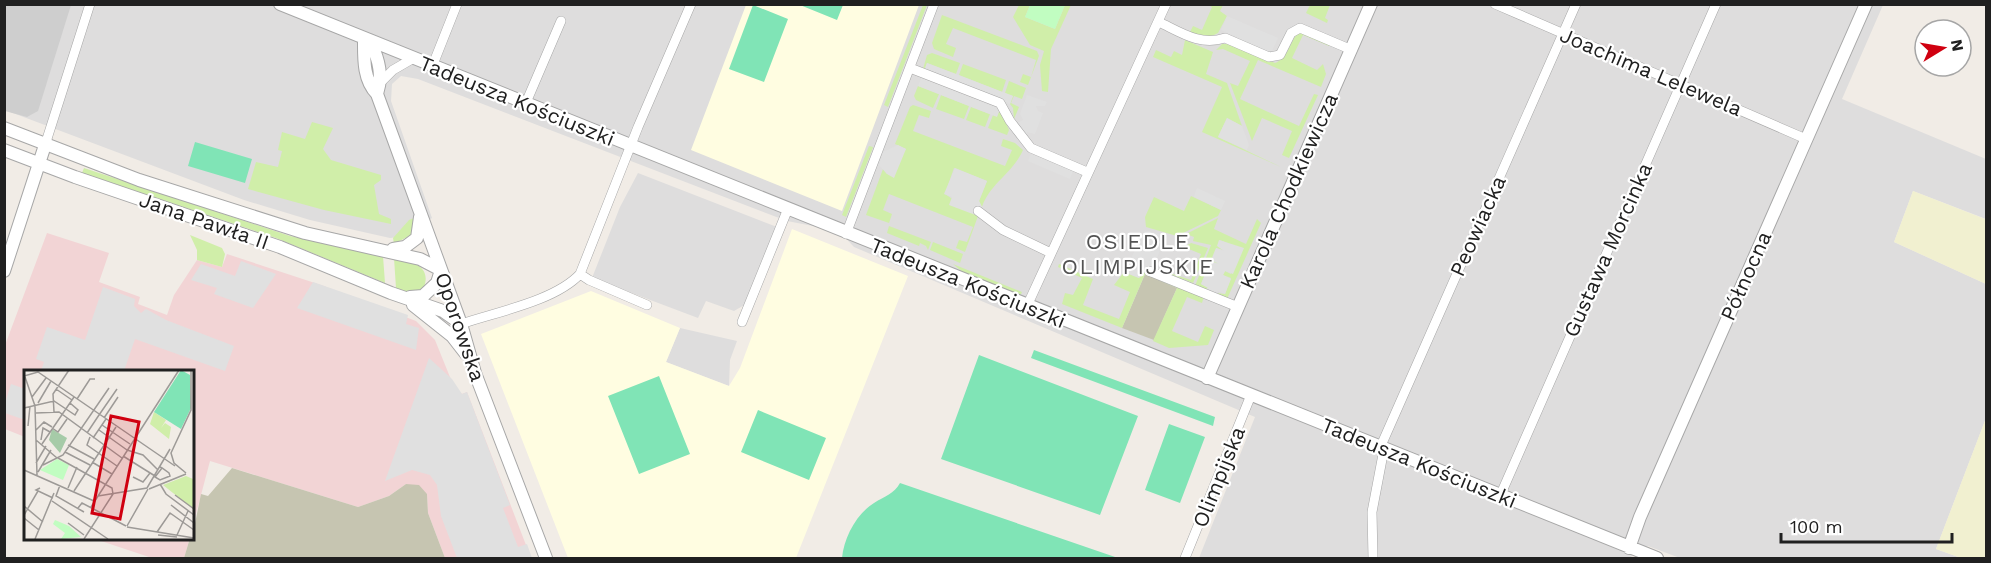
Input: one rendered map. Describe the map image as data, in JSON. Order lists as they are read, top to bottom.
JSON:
{
  "streets": {
    "street": [
      "Joachima Lelewela",
      "Tadeusza Kościuszki",
      "Karola Chodkiewicza",
      "Jana Pawła II",
      "Peowiacka",
      "Gustawa Morcinka",
      "Północna",
      "Oporowska",
      "Olimpijska"
    ]
  },
  "crossings": [
    ["Joachima Lelewela", "Peowiacka"],
    ["Joachima Lelewela", "Gustawa Morcinka"],
    ["Joachima Lelewela", "Północna"],
    ["Tadeusza Kościuszki", "Karola Chodkiewicza"],
    ["Tadeusza Kościuszki", "Peowiacka"],
    ["Tadeusza Kościuszki", "Gustawa Morcinka"],
    ["Tadeusza Kościuszki", "Północna"],
    ["Tadeusza Kościuszki", "Oporowska"],
    ["Tadeusza Kościuszki", "Olimpijska"],
    ["Jana Pawła II", "Oporowska"]
  ],
  "districts": ["OSIEDLE OLIMPIJSKIE"],
  "scale_bar": "100 m",
  "north": "right"
}
